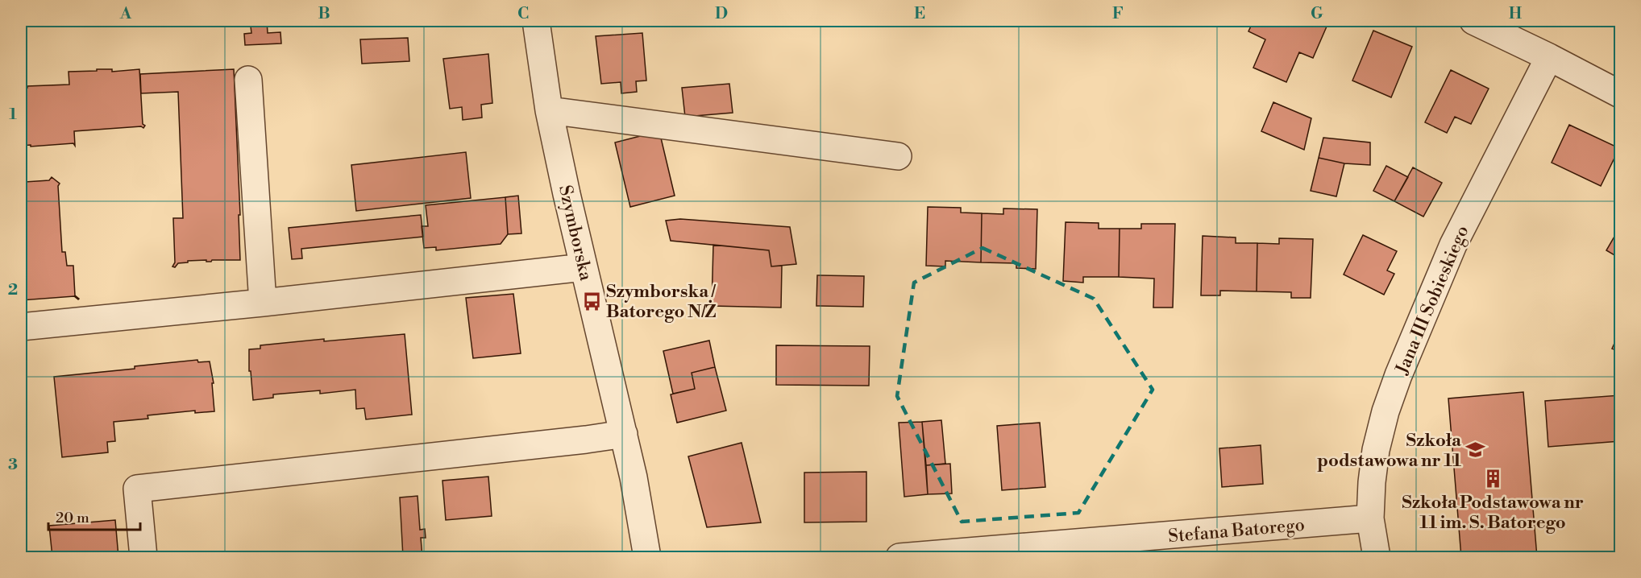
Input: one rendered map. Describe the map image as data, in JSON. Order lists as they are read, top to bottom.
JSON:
{
  "streets": {
    "street": ["Szymborska", "Jana III Sobieskiego", "Stefana Batorego"]
  },
  "crossings": [
    ["Jana III Sobieskiego", "Stefana Batorego"]
  ],
  "places": {
    "bus stop": ["Szymborska / Batorego N/Ż"],
    "school or university": ["Szkoła podstawowa nr 11"],
    "building": ["Szkoła Podstawowa nr 11 im. S. Batorego"]
  },
  "scale_bar": "20 m",
  "grid": {
    "columns": [
      "A",
      "B",
      "C",
      "D",
      "E",
      "F",
      "G",
      "H"
    ],
    "rows": ["1", "2", "3"]
  }
}
